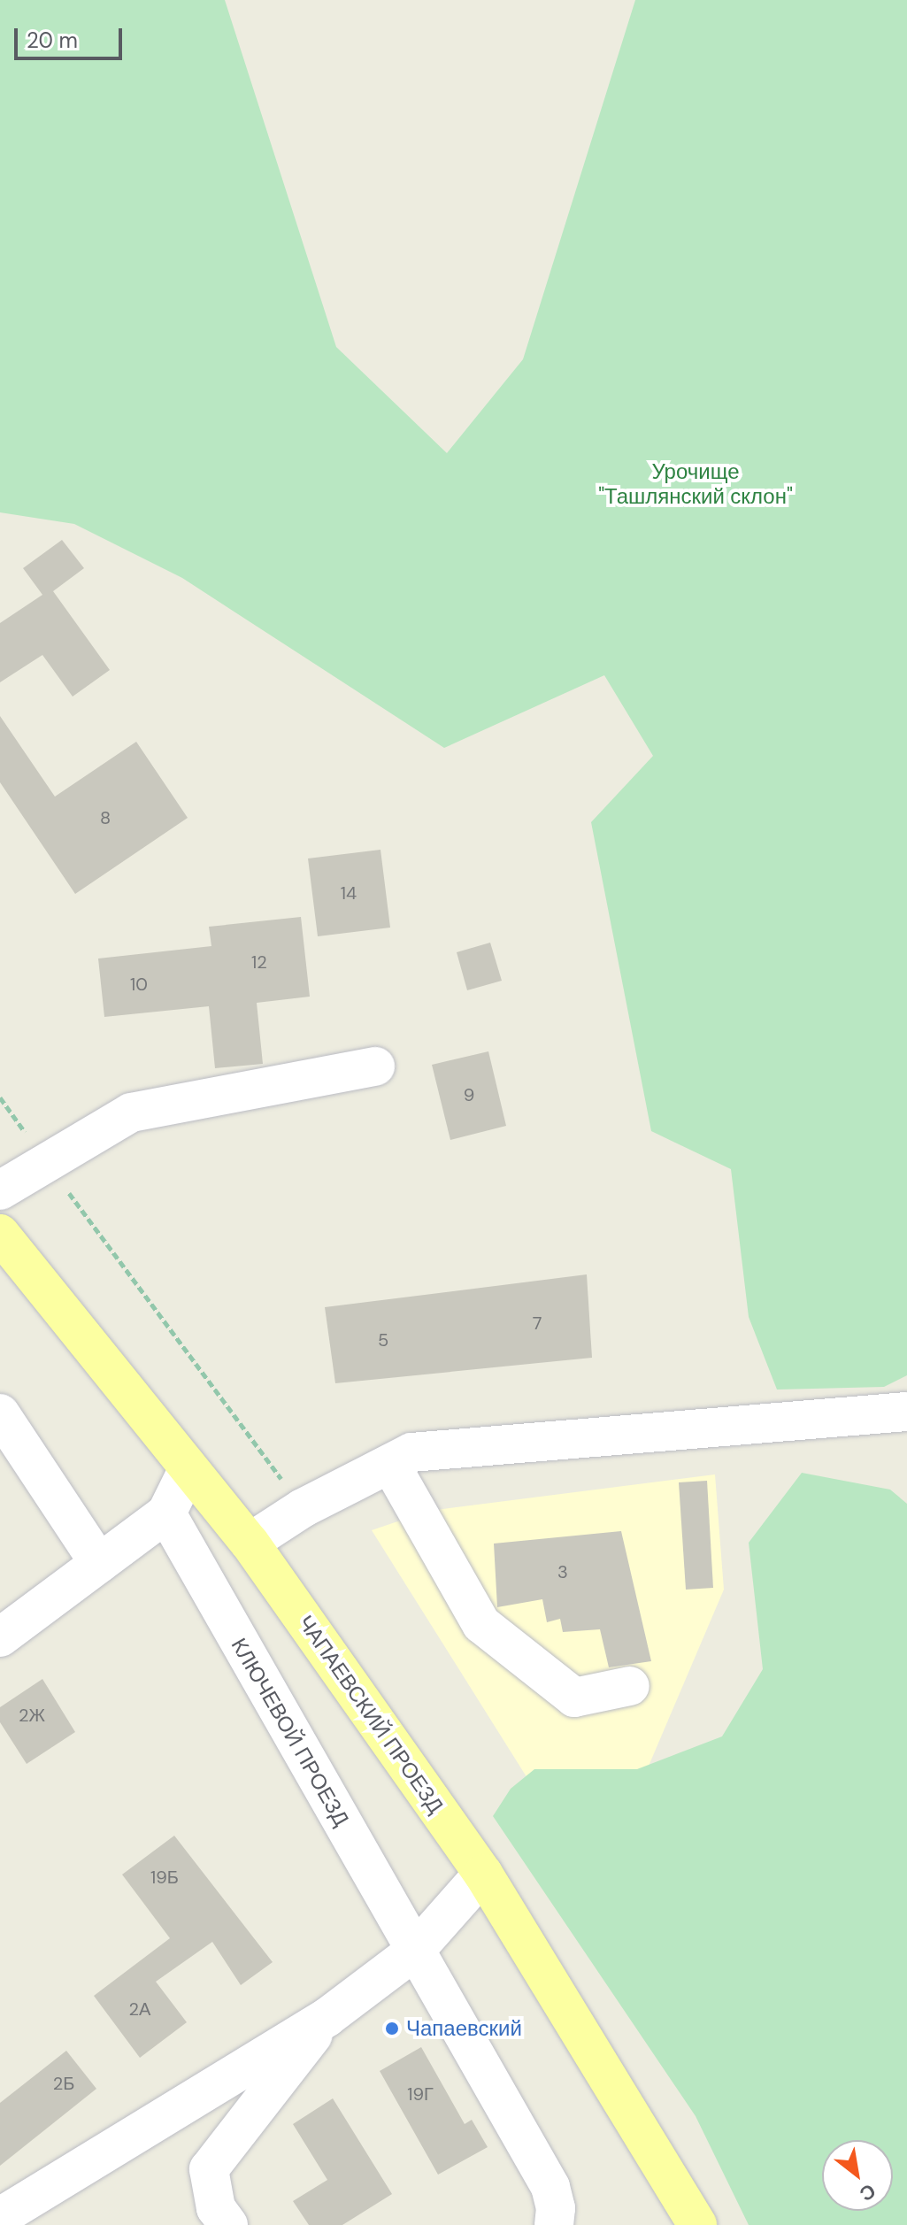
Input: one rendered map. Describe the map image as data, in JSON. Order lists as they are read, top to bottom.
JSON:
{
  "streets": {
    "main road": ["ЧАПАЕВСКИЙ ПРОЕЗД"],
    "street": ["КЛЮЧЕВОЙ ПРОЕЗД"]
  },
  "parks": ["Урочище \"Ташлянский склон\""],
  "places": ["Чапаевский"],
  "house_numbers": [
    "8",
    "14",
    "12",
    "10",
    "9",
    "7",
    "5",
    "3",
    "2Ж",
    "19Б",
    "2А",
    "2Б",
    "19Г"
  ],
  "scale_bar": "20 m",
  "north": "bottom right"
}
